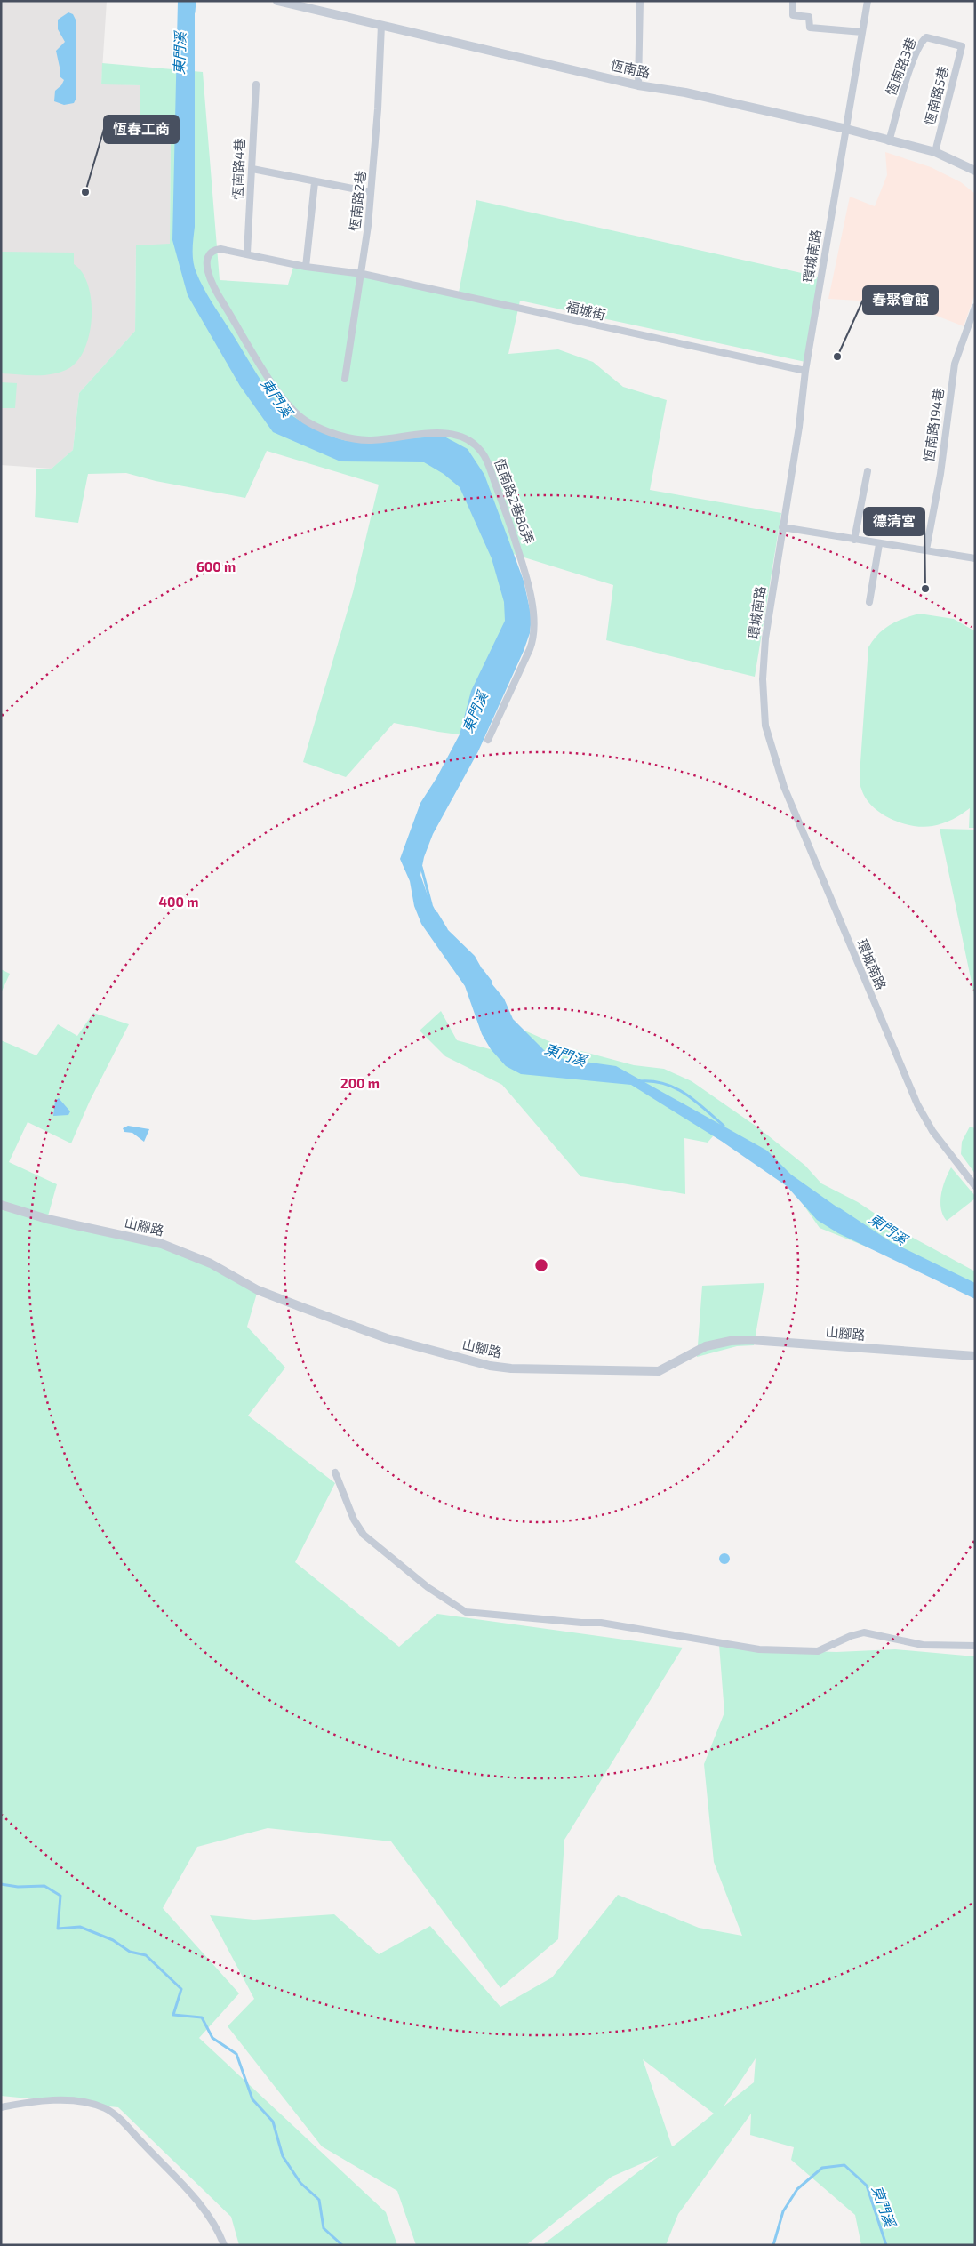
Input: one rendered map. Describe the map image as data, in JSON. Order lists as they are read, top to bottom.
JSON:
{
  "streets": {
    "street": [
      "恆南路3巷",
      "恆南路",
      "恆南路5巷",
      "恆南路4巷",
      "恆南路2巷",
      "環城南路",
      "福城街",
      "恆南路194巷",
      "恆南路2巷86弄",
      "山腳路"
    ]
  },
  "crossings": [
    ["恆南路3巷", "恆南路"],
    ["恆南路3巷", "恆南路5巷"],
    ["恆南路", "恆南路5巷"],
    ["恆南路", "恆南路2巷"],
    ["恆南路", "環城南路"],
    ["恆南路4巷", "恆南路2巷86弄"],
    ["恆南路2巷", "福城街"],
    ["恆南路2巷", "恆南路2巷86弄"],
    ["環城南路", "福城街"],
    ["福城街", "恆南路2巷86弄"]
  ],
  "water": ["東門溪"],
  "places": ["恆春工商", "春聚會館", "德清宮"],
  "rings": ["600 m", "400 m", "200 m"]
}
